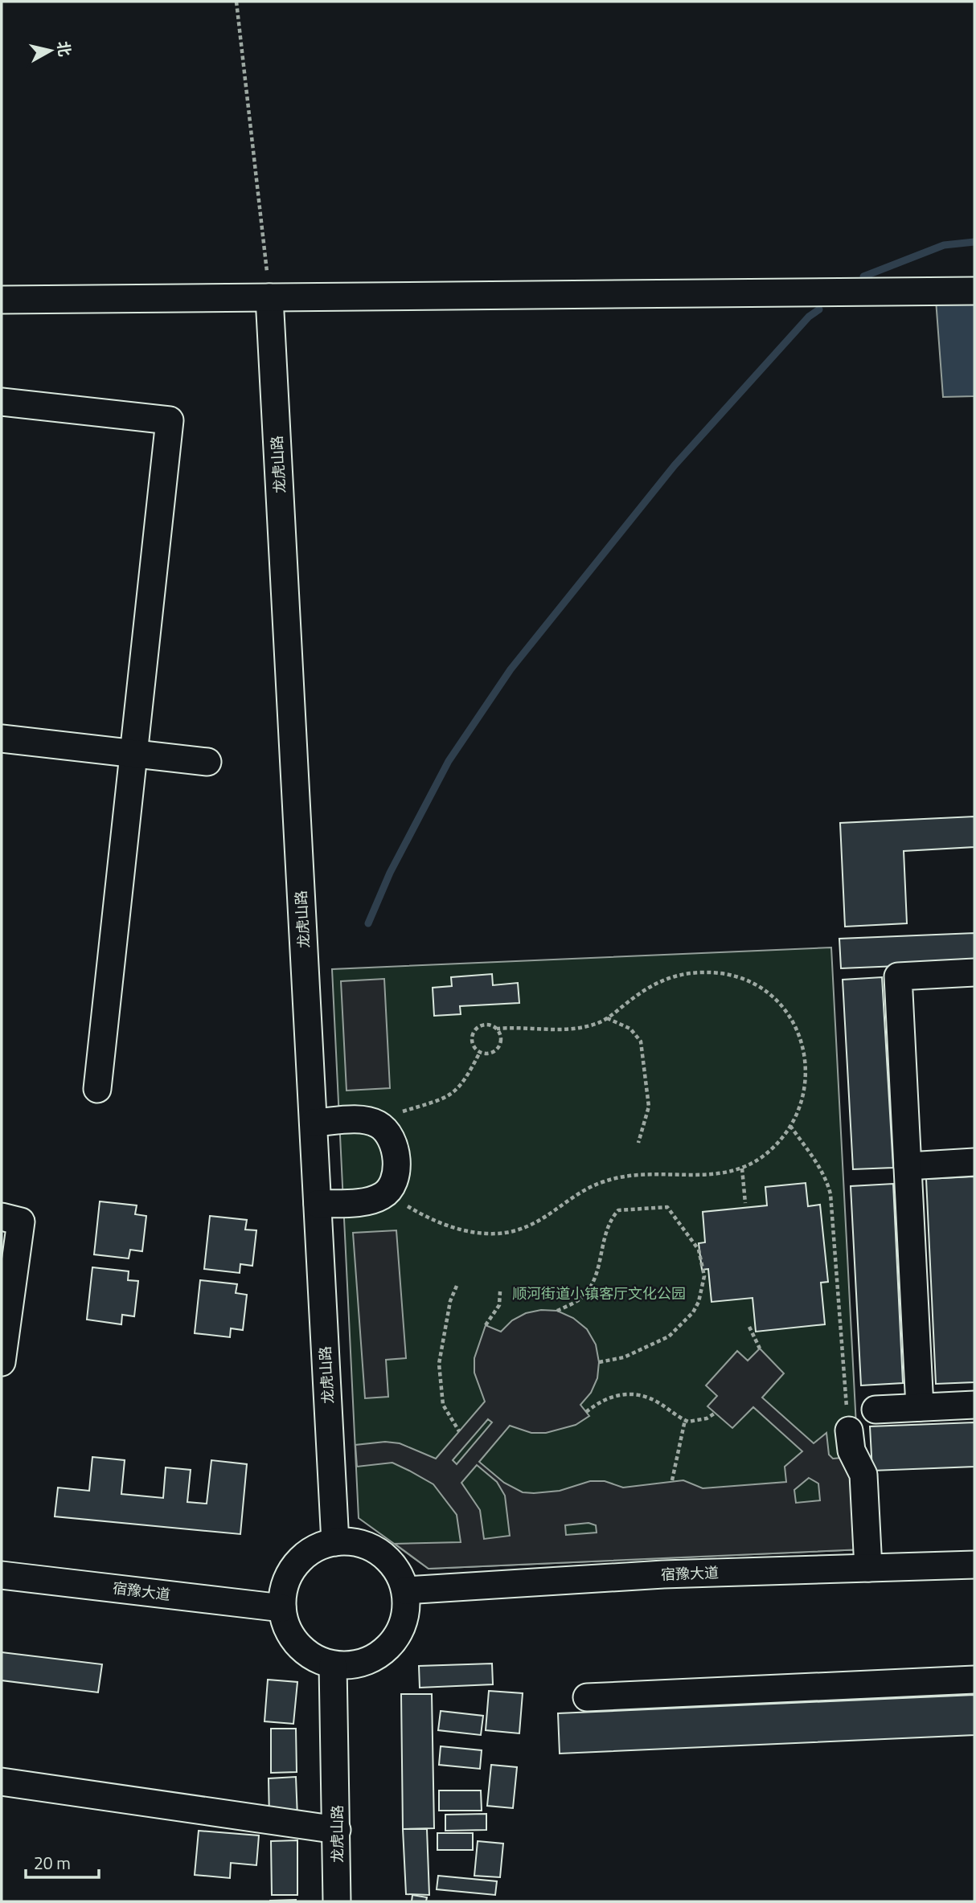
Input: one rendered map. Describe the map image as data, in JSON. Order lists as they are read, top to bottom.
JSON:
{
  "streets": {
    "street": ["龙虎山路", "宿豫大道"]
  },
  "crossings": [
    ["龙虎山路", "宿豫大道"]
  ],
  "parks": ["顺河街道小镇客厅文化公园"],
  "scale_bar": "20 m",
  "north": "right"
}
